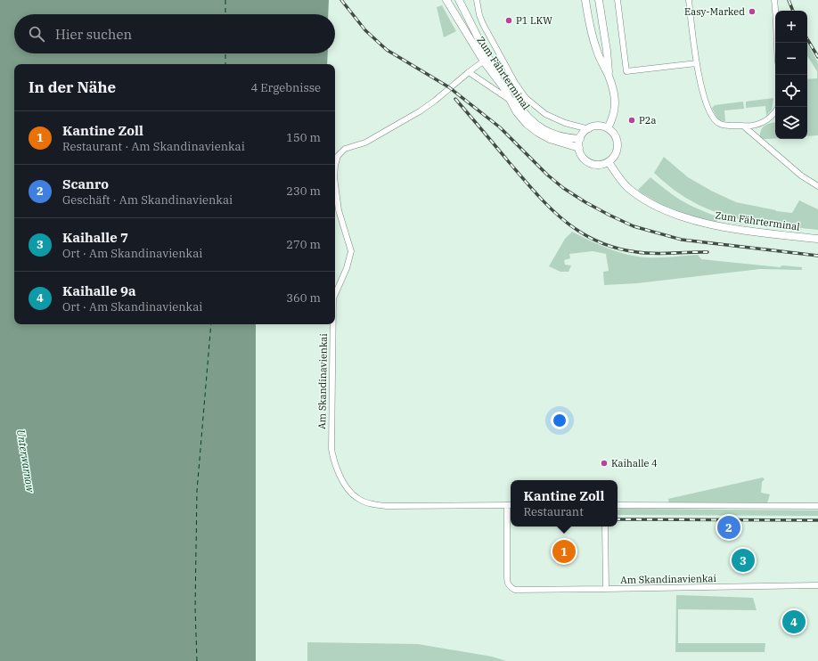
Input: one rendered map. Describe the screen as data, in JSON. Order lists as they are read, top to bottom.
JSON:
{
  "streets": {
    "street": ["Zum Fährterminal", "Am Skandinavienkai"]
  },
  "crossings": [
    ["Zum Fährterminal", "Am Skandinavienkai"]
  ],
  "water": ["Unterwarnow"],
  "places": [
    "Easy-Marked",
    "P1 LKW",
    "P2a",
    "Kaihalle 4"
  ],
  "page": {
    "map_buttons": ["+", "−"],
    "search": "Hier suchen",
    "heading": ["In der Nähe", "4 Ergebnisse"],
    "list": [
      {
        "mark": "1",
        "name": "Kantine Zoll",
        "note": "Restaurant · Am Skandinavienkai",
        "value": "150 m"
      },
      {
        "mark": "2",
        "name": "Scanro",
        "note": "Geschäft · Am Skandinavienkai",
        "value": "230 m"
      },
      {
        "mark": "3",
        "name": "Kaihalle 7",
        "note": "Ort · Am Skandinavienkai",
        "value": "270 m"
      },
      {
        "mark": "4",
        "name": "Kaihalle 9a",
        "note": "Ort · Am Skandinavienkai",
        "value": "360 m"
      }
    ],
    "popup": ["Kantine Zoll", "Restaurant"],
    "pins": [
      "2",
      "1",
      "3",
      "4"
    ]
  }
}
